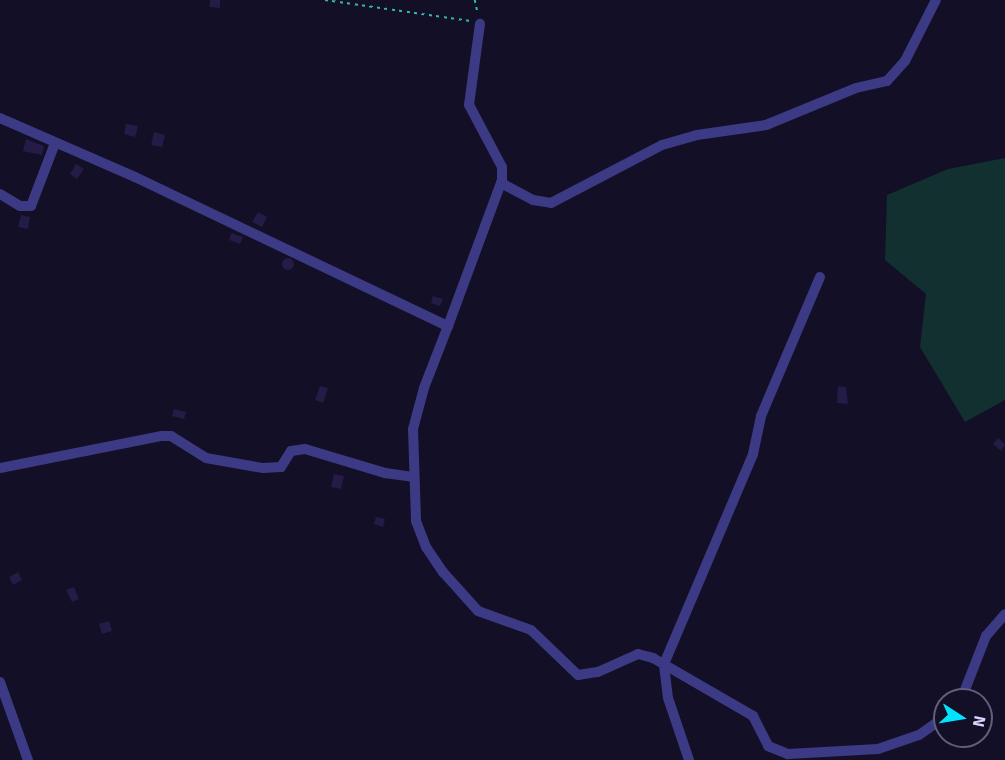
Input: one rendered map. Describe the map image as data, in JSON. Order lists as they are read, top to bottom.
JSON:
{
  "north": "right"
}
